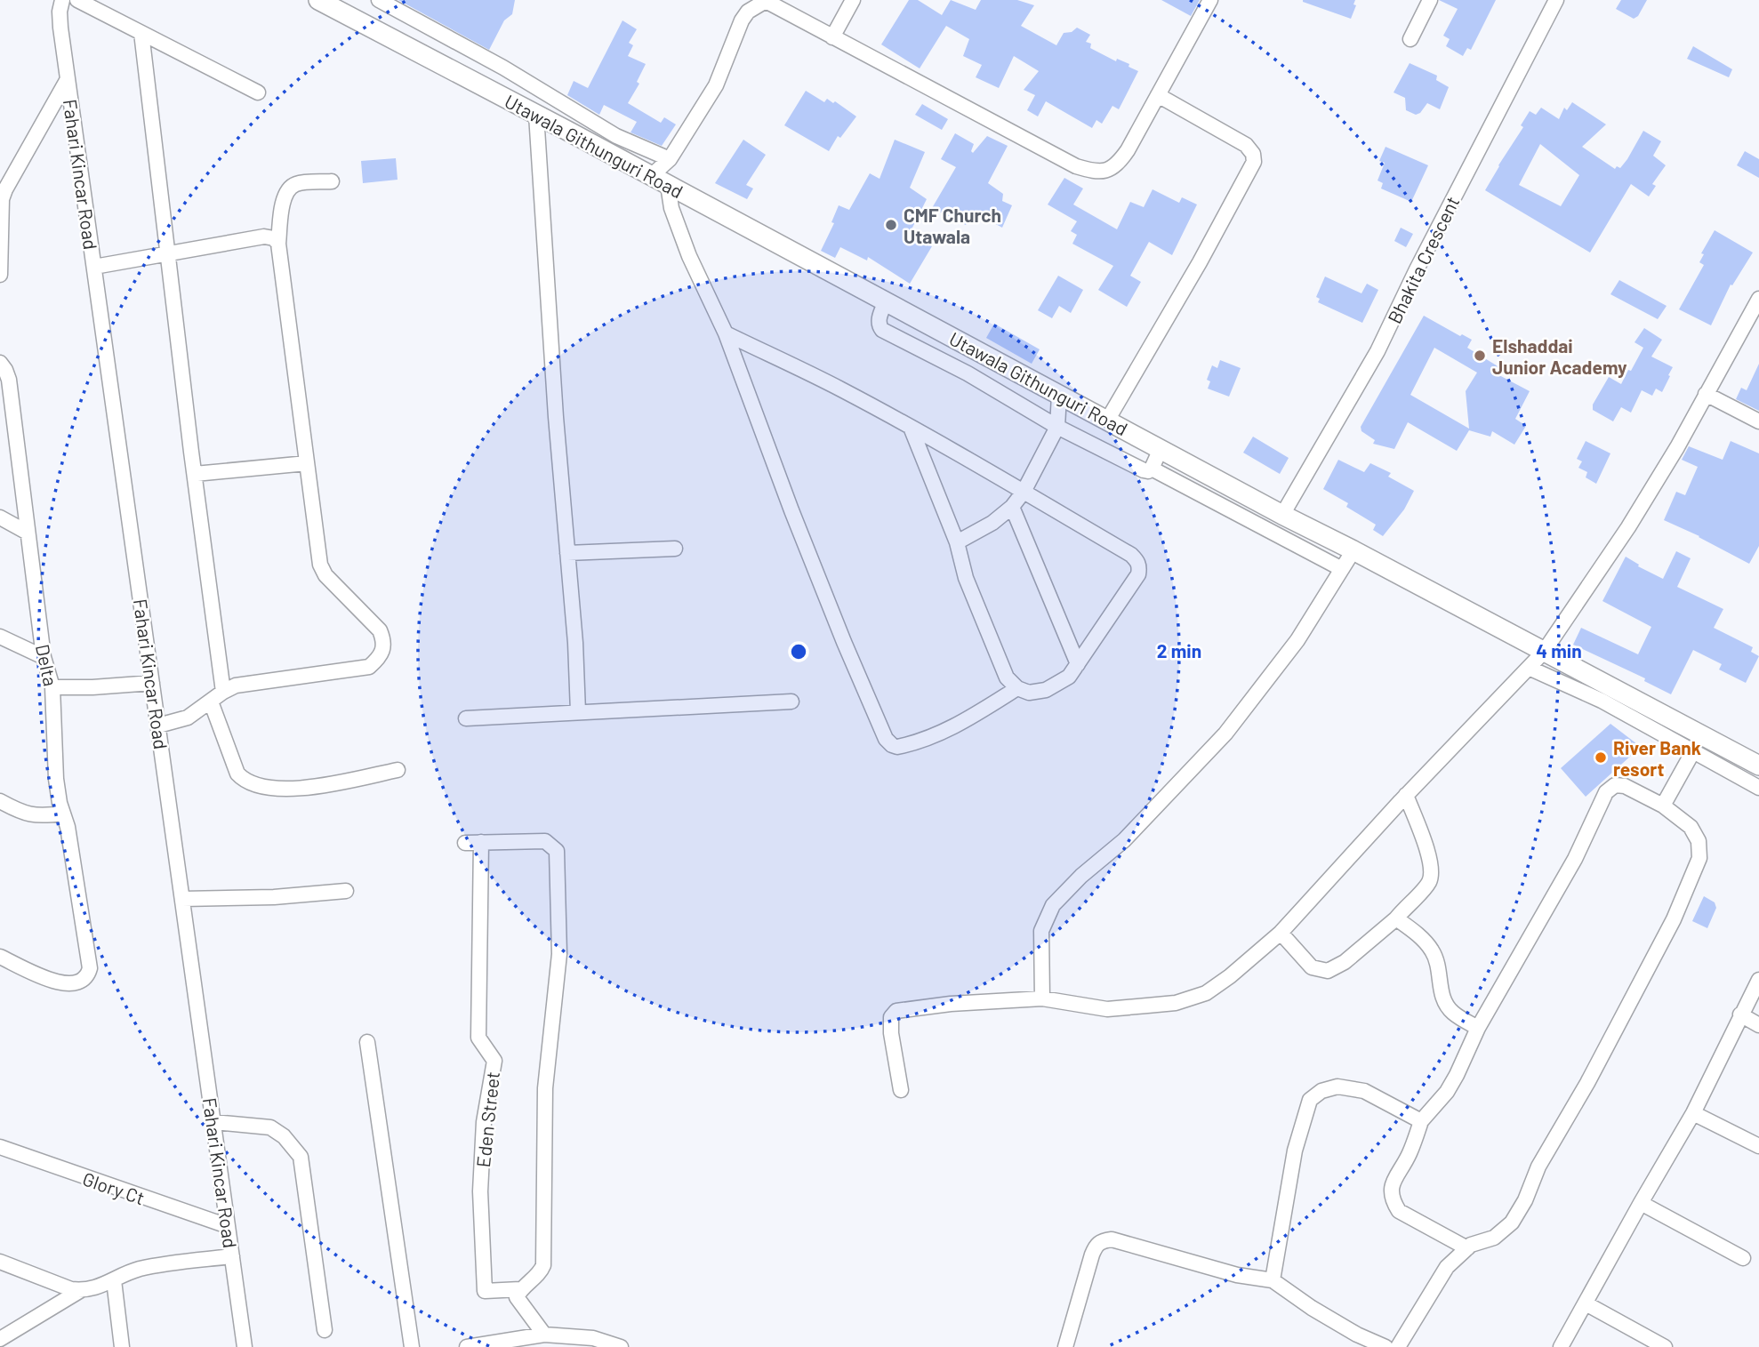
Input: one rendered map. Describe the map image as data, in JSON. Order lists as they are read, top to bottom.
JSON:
{
  "streets": {
    "street": [
      "Utawala Githunguri Road",
      "Fahari Kincar Road",
      "Bhakita Crescent",
      "Delta",
      "Eden Street",
      "Glory Ct"
    ]
  },
  "crossings": [
    ["Utawala Githunguri Road", "Bhakita Crescent"],
    ["Fahari Kincar Road", "Glory Ct"]
  ],
  "places": ["CMF Church Utawala", "Elshaddai Junior Academy", "River Bank resort"],
  "rings": ["2 min", "4 min"]
}
